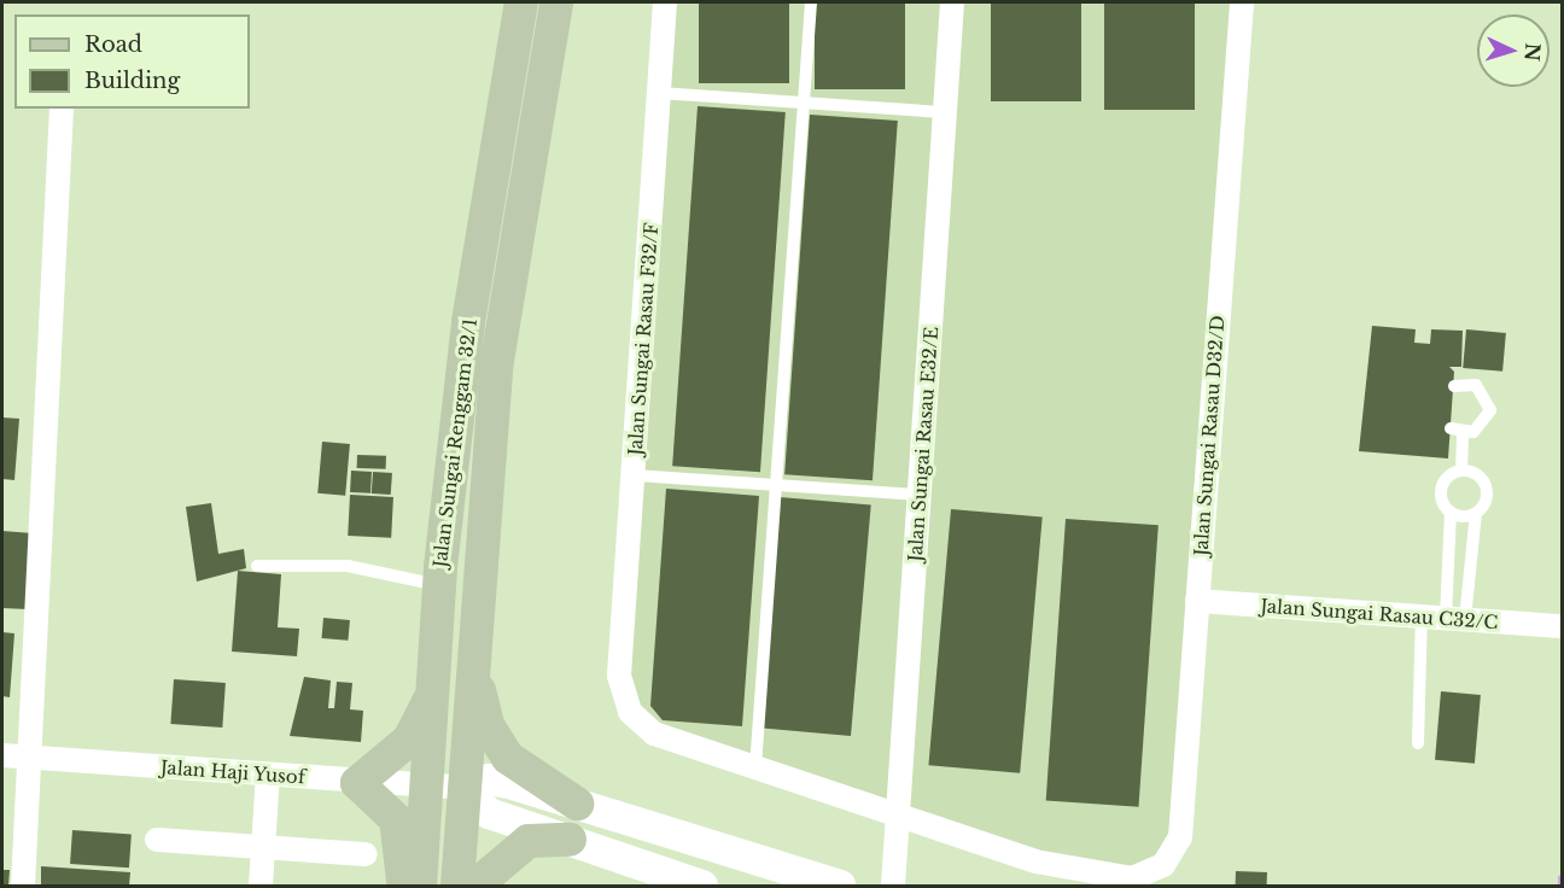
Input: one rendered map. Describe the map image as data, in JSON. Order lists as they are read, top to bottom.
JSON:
{
  "streets": {
    "main road": ["Jalan Sungai Renggam 32/1"],
    "street": [
      "Jalan Sungai Rasau F32/F",
      "Jalan Sungai Rasau D32/D",
      "Jalan Sungai Rasau E32/E",
      "Jalan Sungai Rasau C32/C",
      "Jalan Haji Yusof"
    ]
  },
  "crossings": [
    ["Jalan Sungai Rasau D32/D", "Jalan Sungai Rasau E32/E"],
    ["Jalan Sungai Rasau D32/D", "Jalan Sungai Rasau C32/C"],
    ["Jalan Sungai Renggam 32/1", "Jalan Haji Yusof"]
  ],
  "legend": ["Road", "Building"],
  "north": "right"
}
